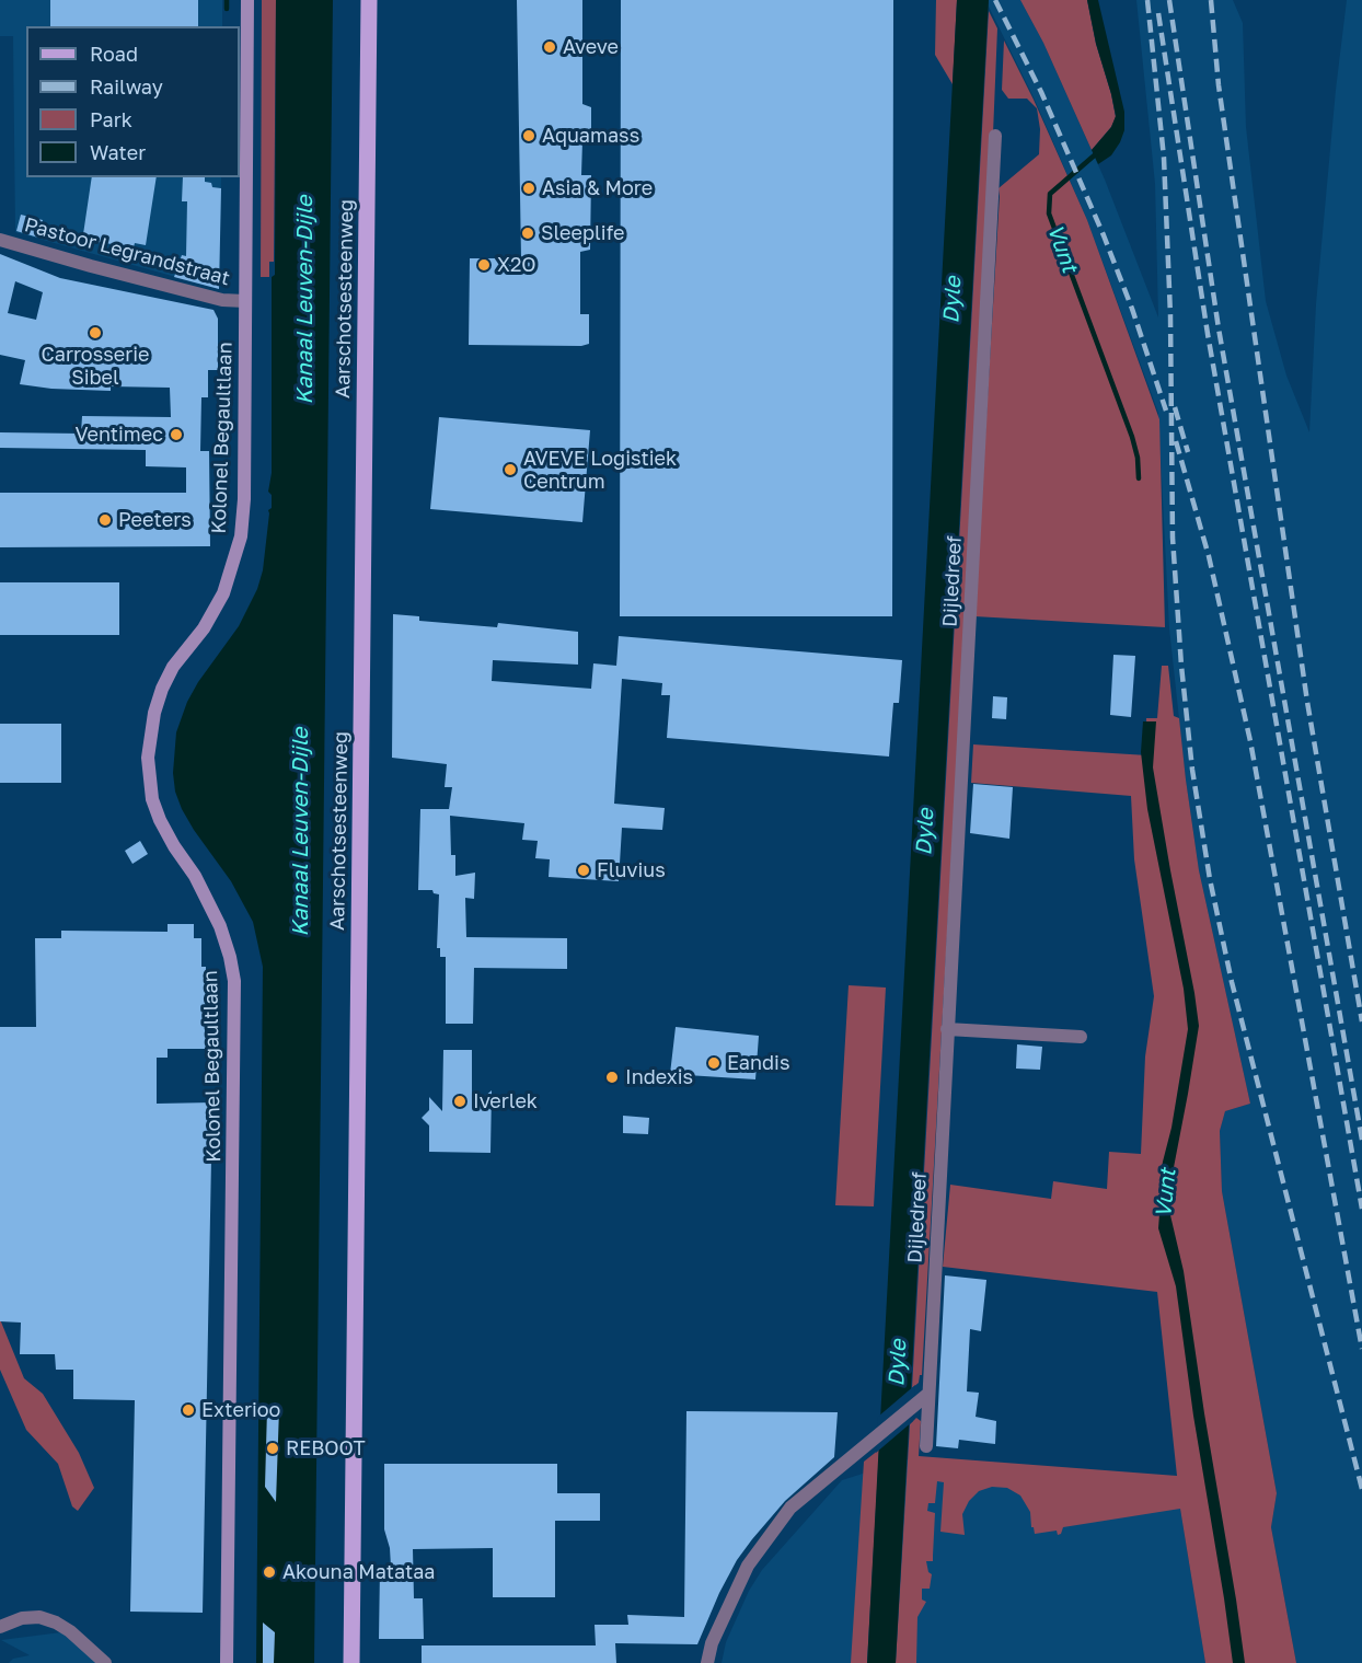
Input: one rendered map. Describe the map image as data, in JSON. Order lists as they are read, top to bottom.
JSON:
{
  "streets": {
    "main road": ["Aarschotsesteenweg"],
    "street": ["Pastoor Legrandstraat", "Kolonel Begaultlaan", "Dijledreef"]
  },
  "crossings": [
    ["Pastoor Legrandstraat", "Kolonel Begaultlaan"]
  ],
  "water": ["Vunt", "Kanaal Leuven-Dijle", "Dyle"],
  "places": [
    "Aveve",
    "Aquamass",
    "Asia & More",
    "Sleeplife",
    "X2O",
    "Carrosserie Sibel",
    "Ventimec",
    "AVEVE Logistiek Centrum",
    "Peeters",
    "Fluvius",
    "Eandis",
    "Indexis",
    "Iverlek",
    "Exterioo",
    "REBOOT",
    "Akouna Matataa"
  ],
  "legend": [
    "Road",
    "Railway",
    "Park",
    "Water"
  ]
}
